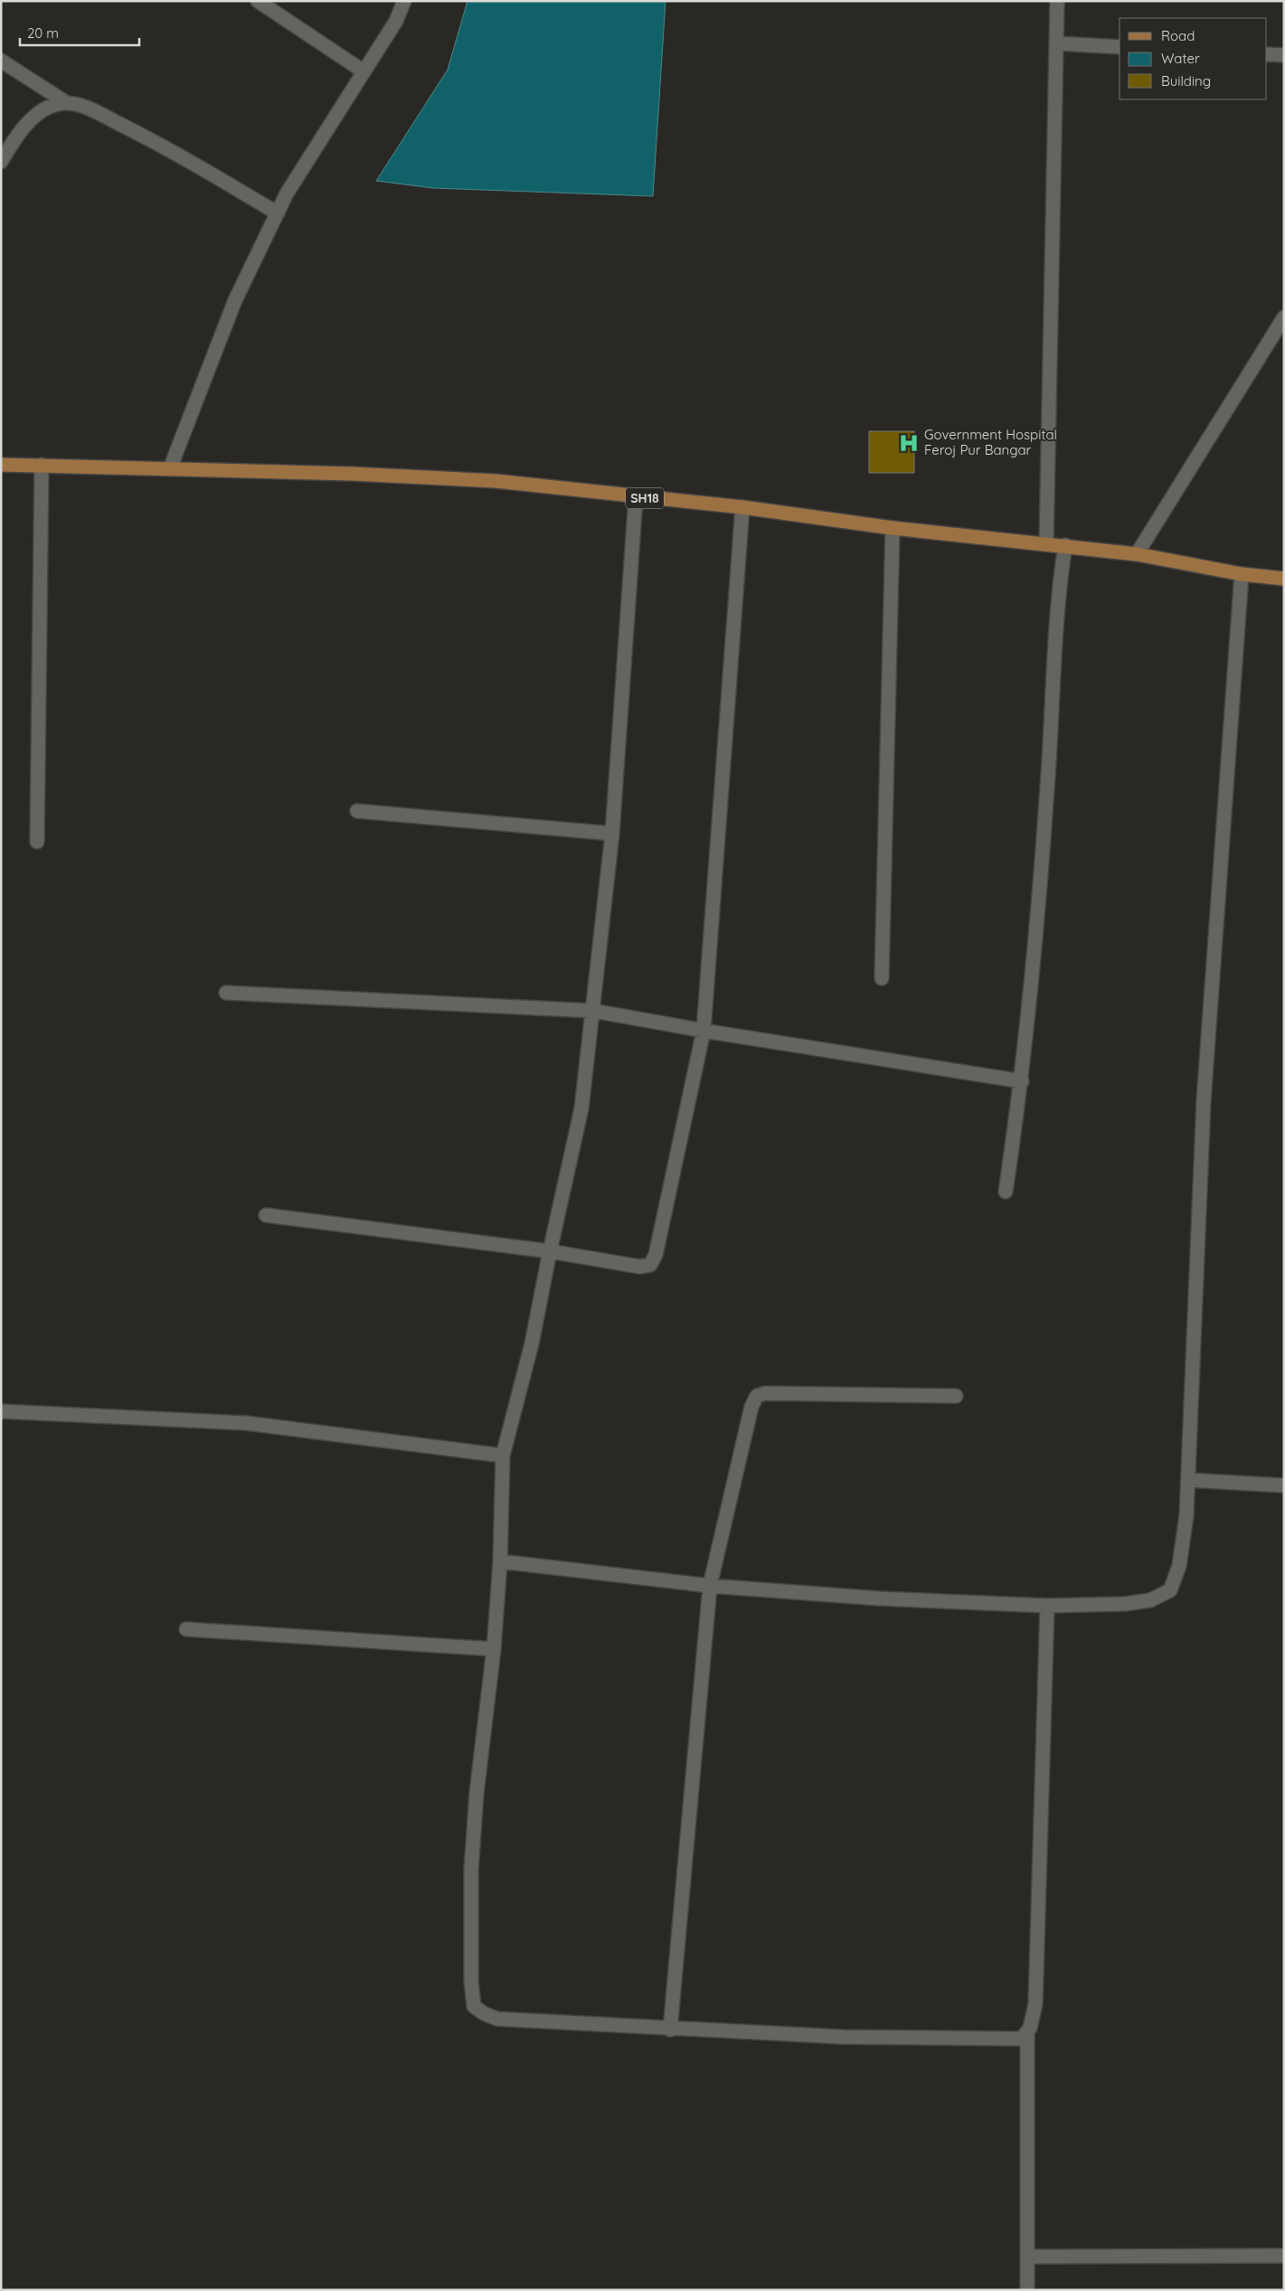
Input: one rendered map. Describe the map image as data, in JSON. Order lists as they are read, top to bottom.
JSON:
{
  "streets": {
    "main road": ["SH18"]
  },
  "places": {
    "hospital": ["Government Hospital Feroj Pur Bangar"]
  },
  "legend": ["Road", "Water", "Building"],
  "scale_bar": "20 m"
}
